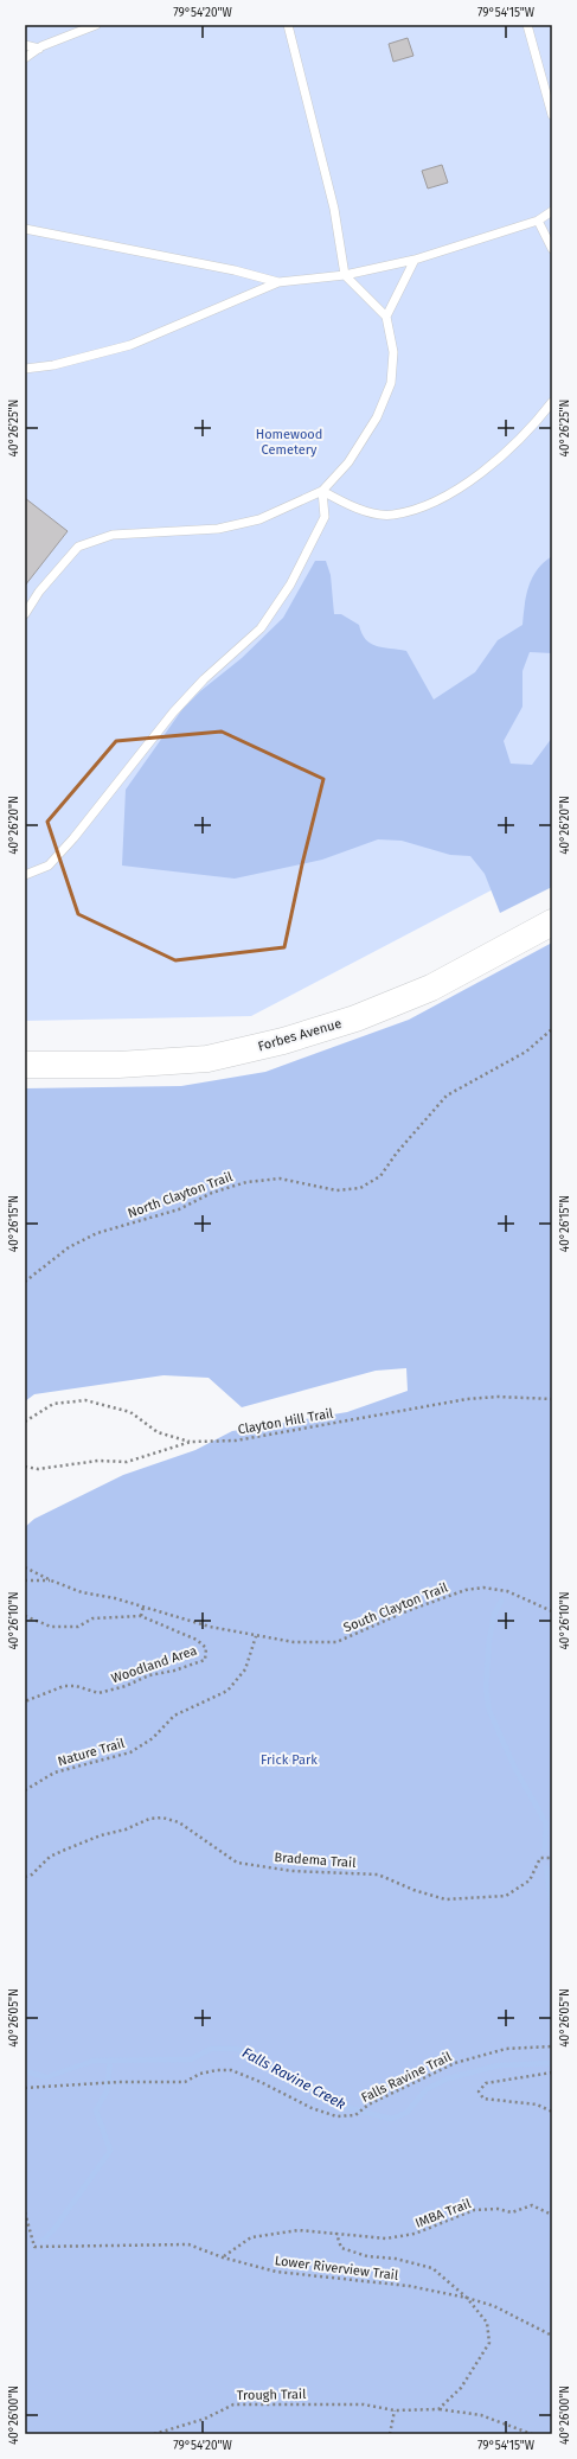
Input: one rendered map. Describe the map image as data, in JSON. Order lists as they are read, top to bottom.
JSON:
{
  "streets": {
    "main road": ["Forbes Avenue"],
    "path": [
      "North Clayton Trail",
      "Clayton Hill Trail",
      "South Clayton Trail",
      "Woodland Area",
      "Nature Trail",
      "Bradema Trail",
      "Falls Ravine Trail",
      "IMBA Trail",
      "Lower Riverview Trail",
      "Trough Trail"
    ]
  },
  "crossings": [
    ["South Clayton Trail", "Nature Trail"],
    ["IMBA Trail", "Lower Riverview Trail"]
  ],
  "water": ["Falls Ravine Creek"],
  "parks": ["Homewood Cemetery", "Frick Park"],
  "coordinates": [
    "79°54'20\"W",
    "79°54'15\"W",
    "40°26'25\"N",
    "40°26'20\"N",
    "40°26'15\"N",
    "40°26'10\"N",
    "40°26'05\"N",
    "40°26'00\"N"
  ]
}
